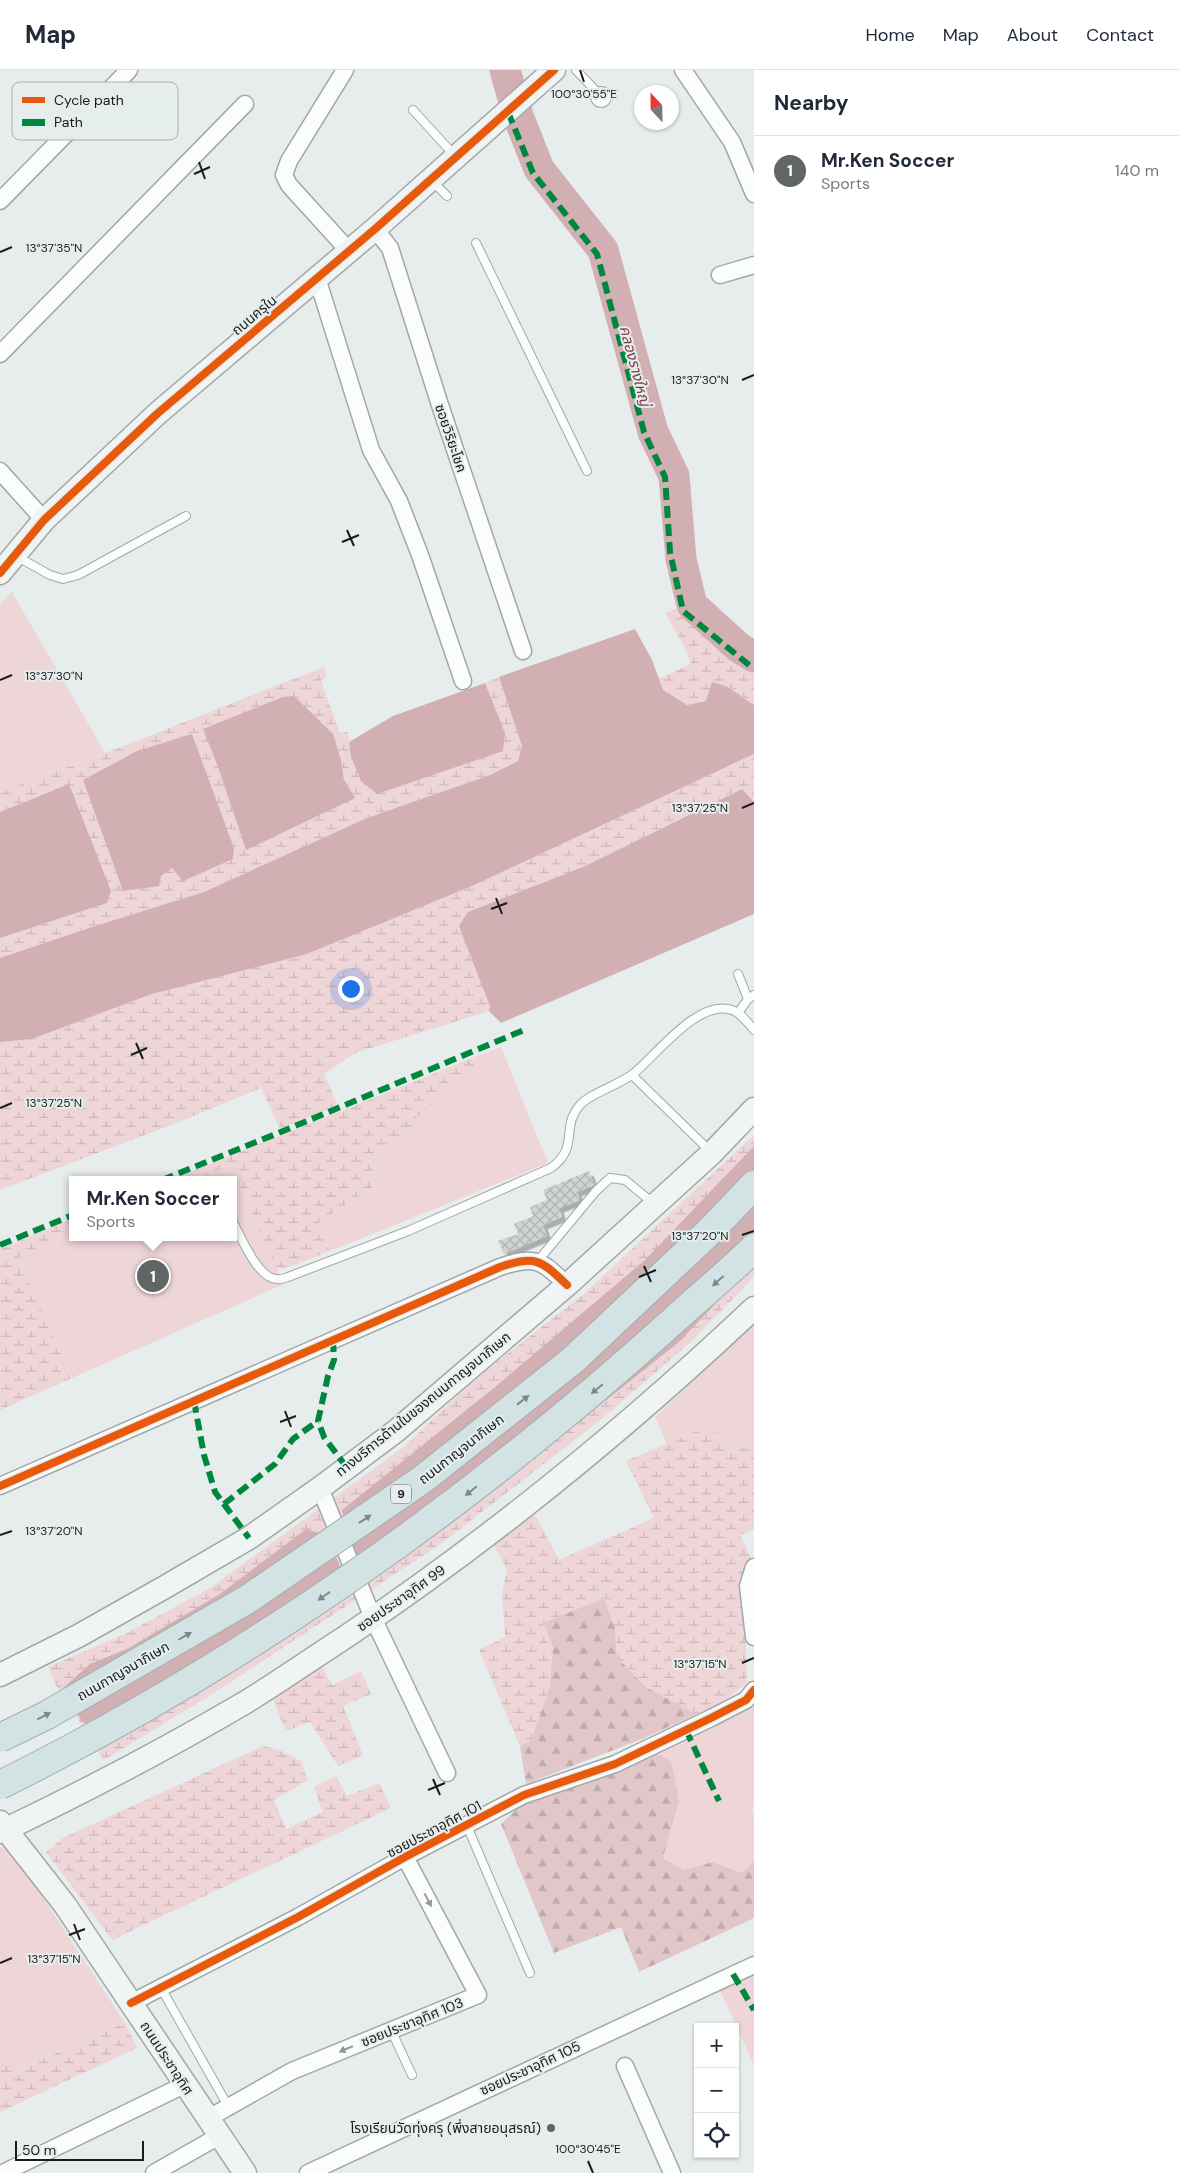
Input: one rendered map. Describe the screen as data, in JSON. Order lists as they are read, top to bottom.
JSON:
{
  "streets": {
    "highway": ["ถนนกาญจนาภิเษก", "9"],
    "main road": [
      "ถนนครุใน",
      "ทางบริการด้านในของถนนกาญจนาภิเษก",
      "ซอยประชาอุทิศ 99",
      "ถนนประชาอุทิศ"
    ],
    "street": [
      "ซอยวิริยะโชค",
      "ซอยประชาอุทิศ 101",
      "ซอยประชาอุทิศ 103",
      "ซอยประชาอุทิศ 105"
    ]
  },
  "crossings": [
    ["ถนนครุใน", "ซอยวิริยะโชค"],
    ["ซอยประชาอุทิศ 99", "ถนนประชาอุทิศ"],
    ["ซอยประชาอุทิศ 101", "ซอยประชาอุทิศ 103"],
    ["ซอยประชาอุทิศ 101", "ถนนประชาอุทิศ"],
    ["ซอยประชาอุทิศ 103", "ถนนประชาอุทิศ"]
  ],
  "water": ["คลองรางใหญ่"],
  "places": ["โรงเรียนวัดทุ่งครุ (พึ่งสายอนุสรณ์)"],
  "legend": ["Cycle path", "Path"],
  "scale_bar": "50 m",
  "north": "top",
  "page": {
    "header": "Map",
    "nav": [
      "Home",
      "Map",
      "About",
      "Contact"
    ],
    "heading": "Nearby",
    "list": [
      {
        "mark": "1",
        "name": "Mr.Ken Soccer",
        "note": "Sports",
        "value": "140 m"
      }
    ],
    "popup": ["Mr.Ken Soccer", "Sports"],
    "pins": "1",
    "map_buttons": ["+", "−"],
    "scale": "50 m"
  },
  "coordinates": [
    "100°30'55\"E",
    "13°37'35\"N",
    "13°37'30\"N",
    "13°37'25\"N",
    "13°37'20\"N",
    "13°37'15\"N",
    "100°30'45\"E"
  ]
}
